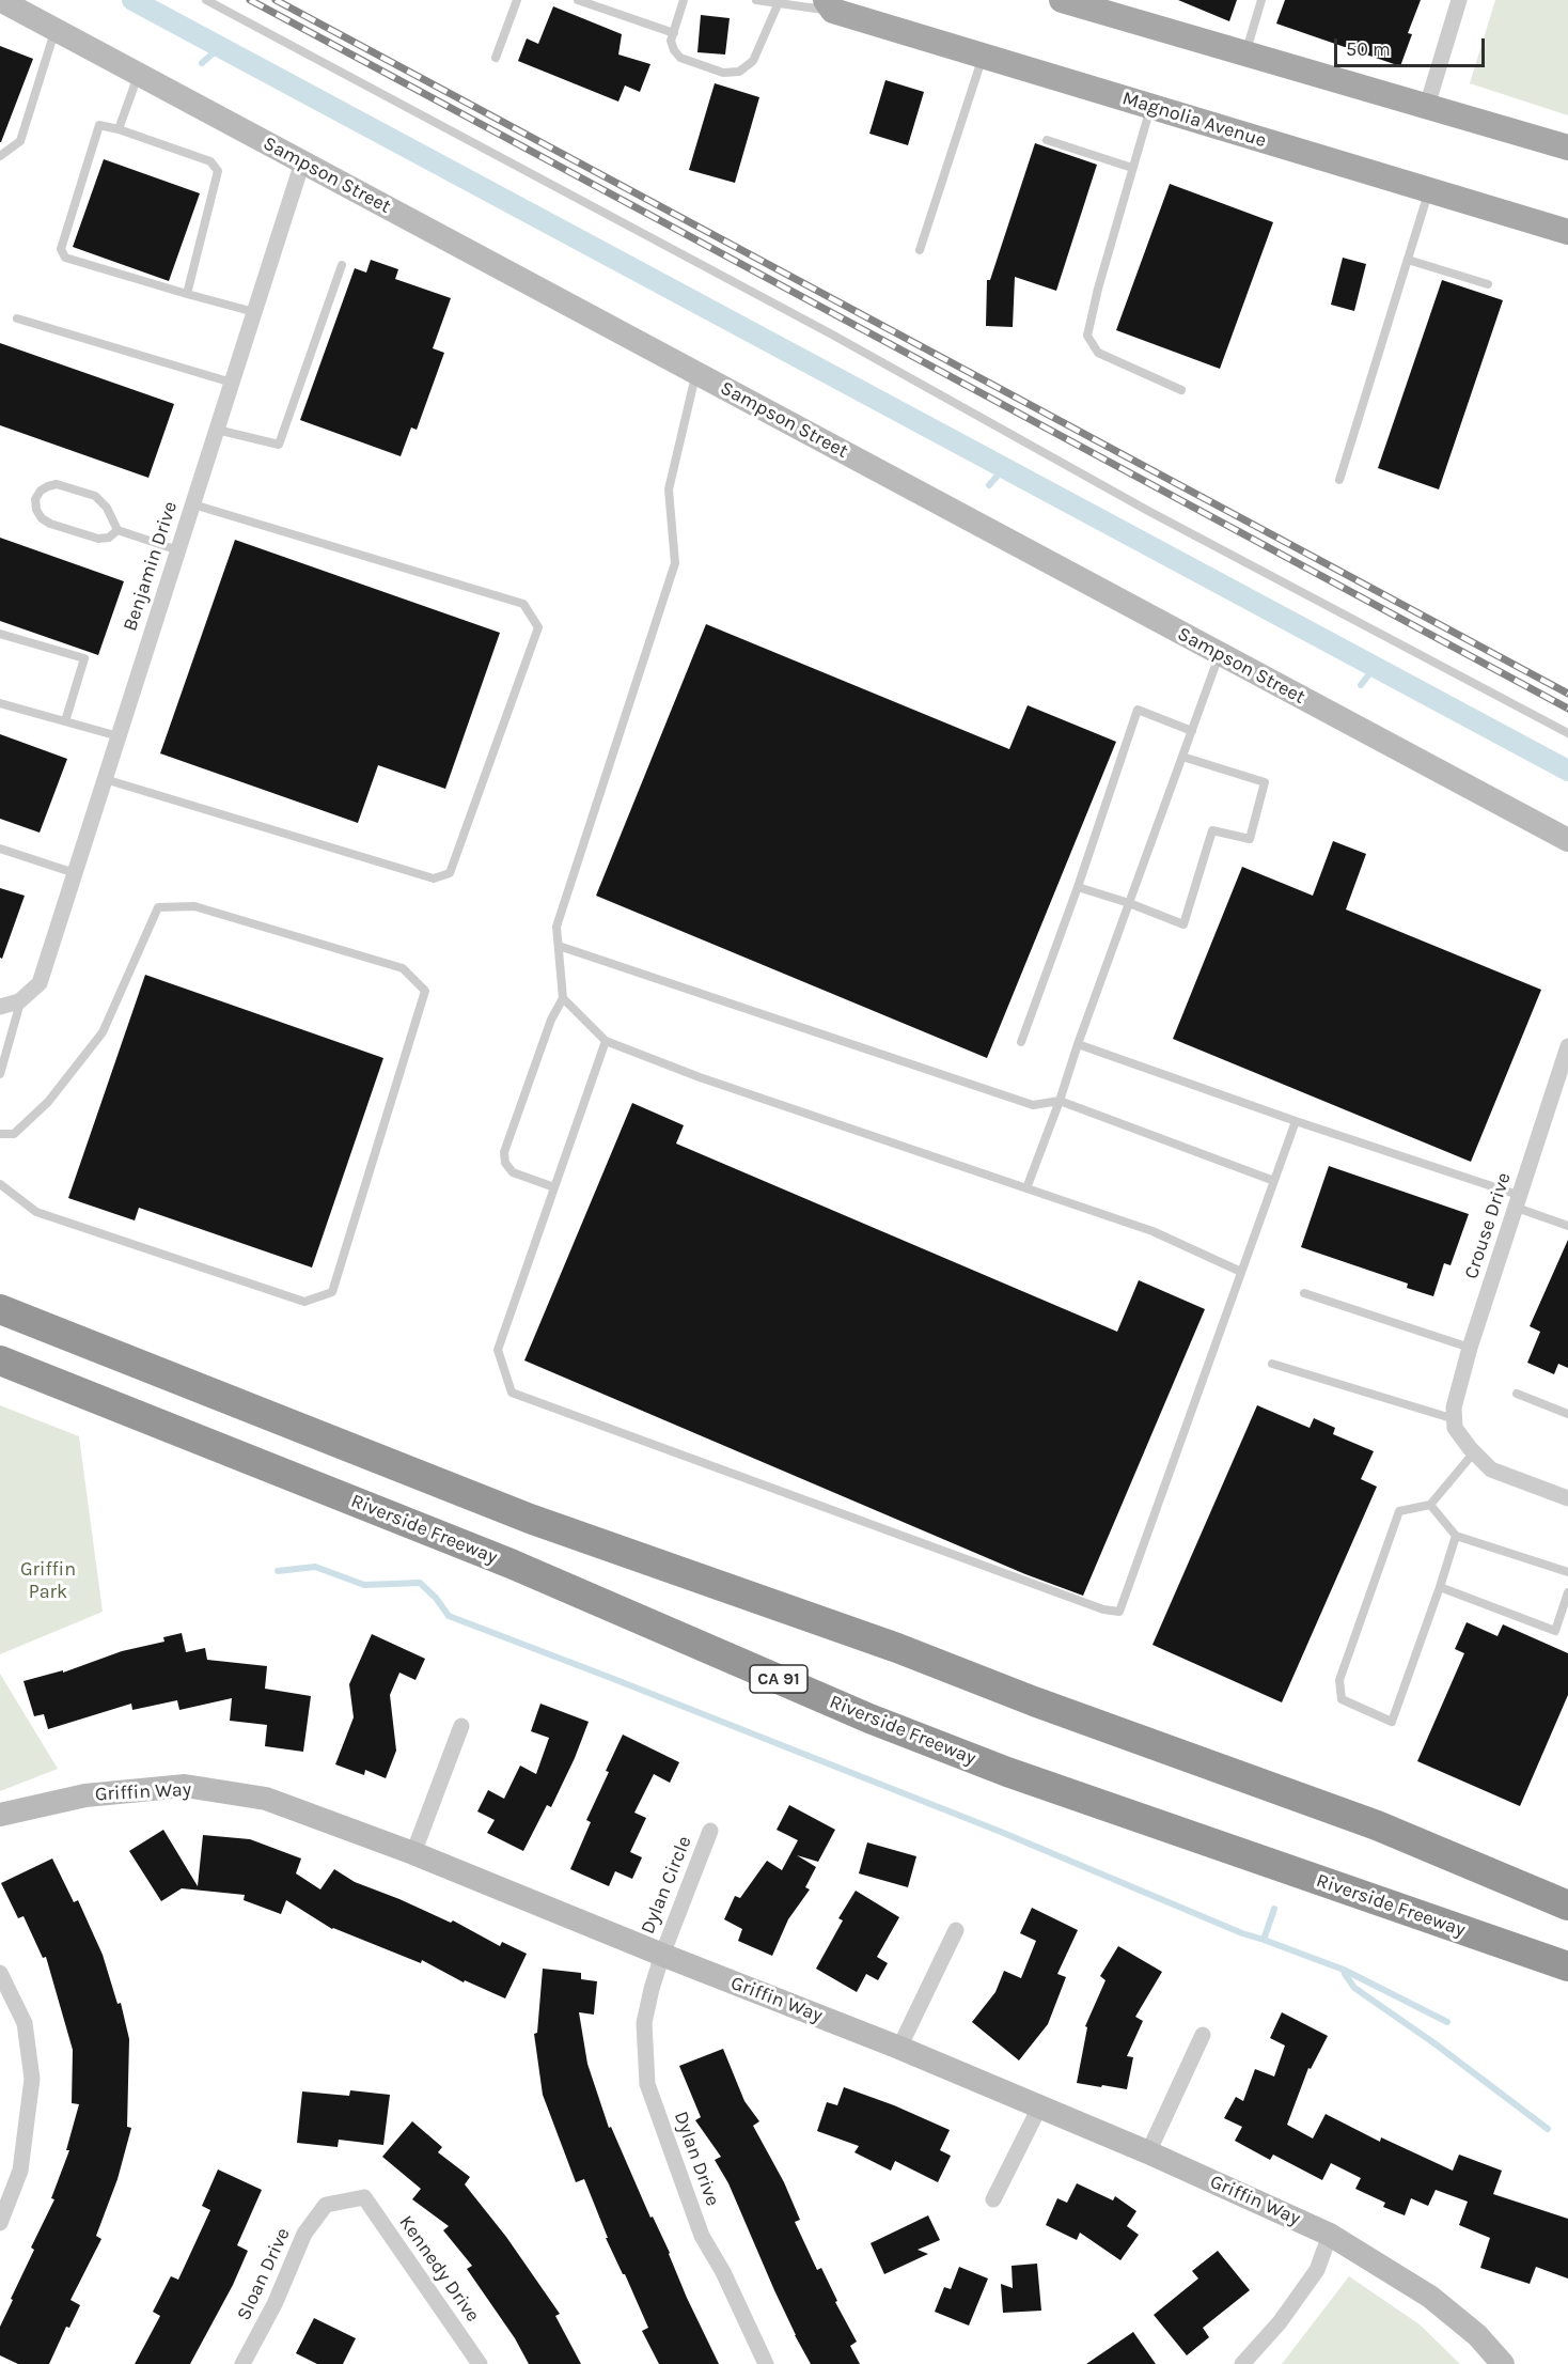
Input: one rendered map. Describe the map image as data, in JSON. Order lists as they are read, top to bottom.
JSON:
{
  "streets": {
    "highway": ["Riverside Freeway", "CA 91"],
    "main road": ["Magnolia Avenue"],
    "street": [
      "Sampson Street",
      "Benjamin Drive",
      "Crouse Drive",
      "Griffin Way",
      "Dylan Circle",
      "Dylan Drive",
      "Kennedy Drive",
      "Sloan Drive"
    ]
  },
  "crossings": [
    ["Sampson Street", "Benjamin Drive"],
    ["Griffin Way", "Dylan Circle"],
    ["Griffin Way", "Dylan Drive"],
    ["Dylan Circle", "Dylan Drive"],
    ["Kennedy Drive", "Sloan Drive"]
  ],
  "parks": ["Griffin Park"],
  "scale_bar": "50 m"
}
